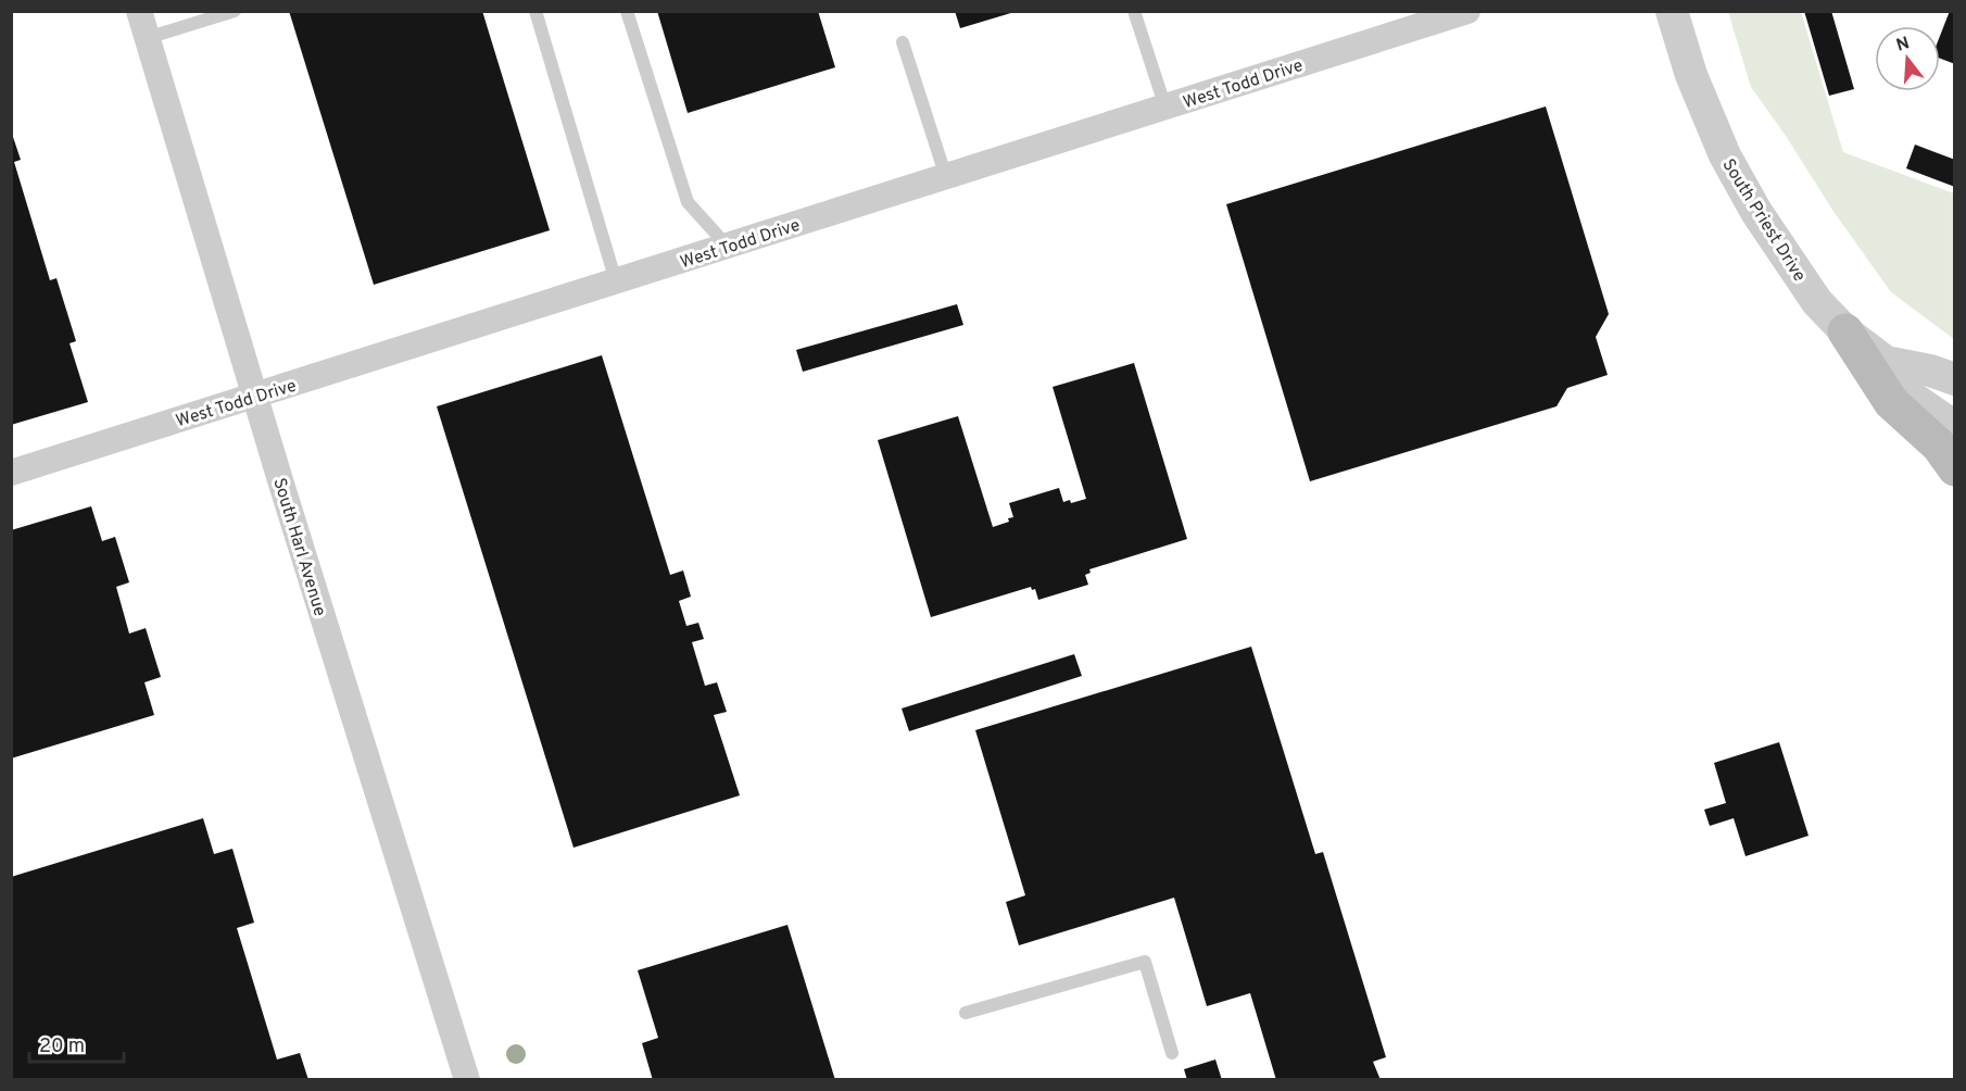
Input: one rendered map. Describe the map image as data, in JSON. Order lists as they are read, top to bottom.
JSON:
{
  "streets": {
    "street": ["West Todd Drive", "South Priest Drive", "South Harl Avenue"]
  },
  "crossings": [
    ["West Todd Drive", "South Harl Avenue"]
  ],
  "scale_bar": "20 m",
  "north": "top"
}
